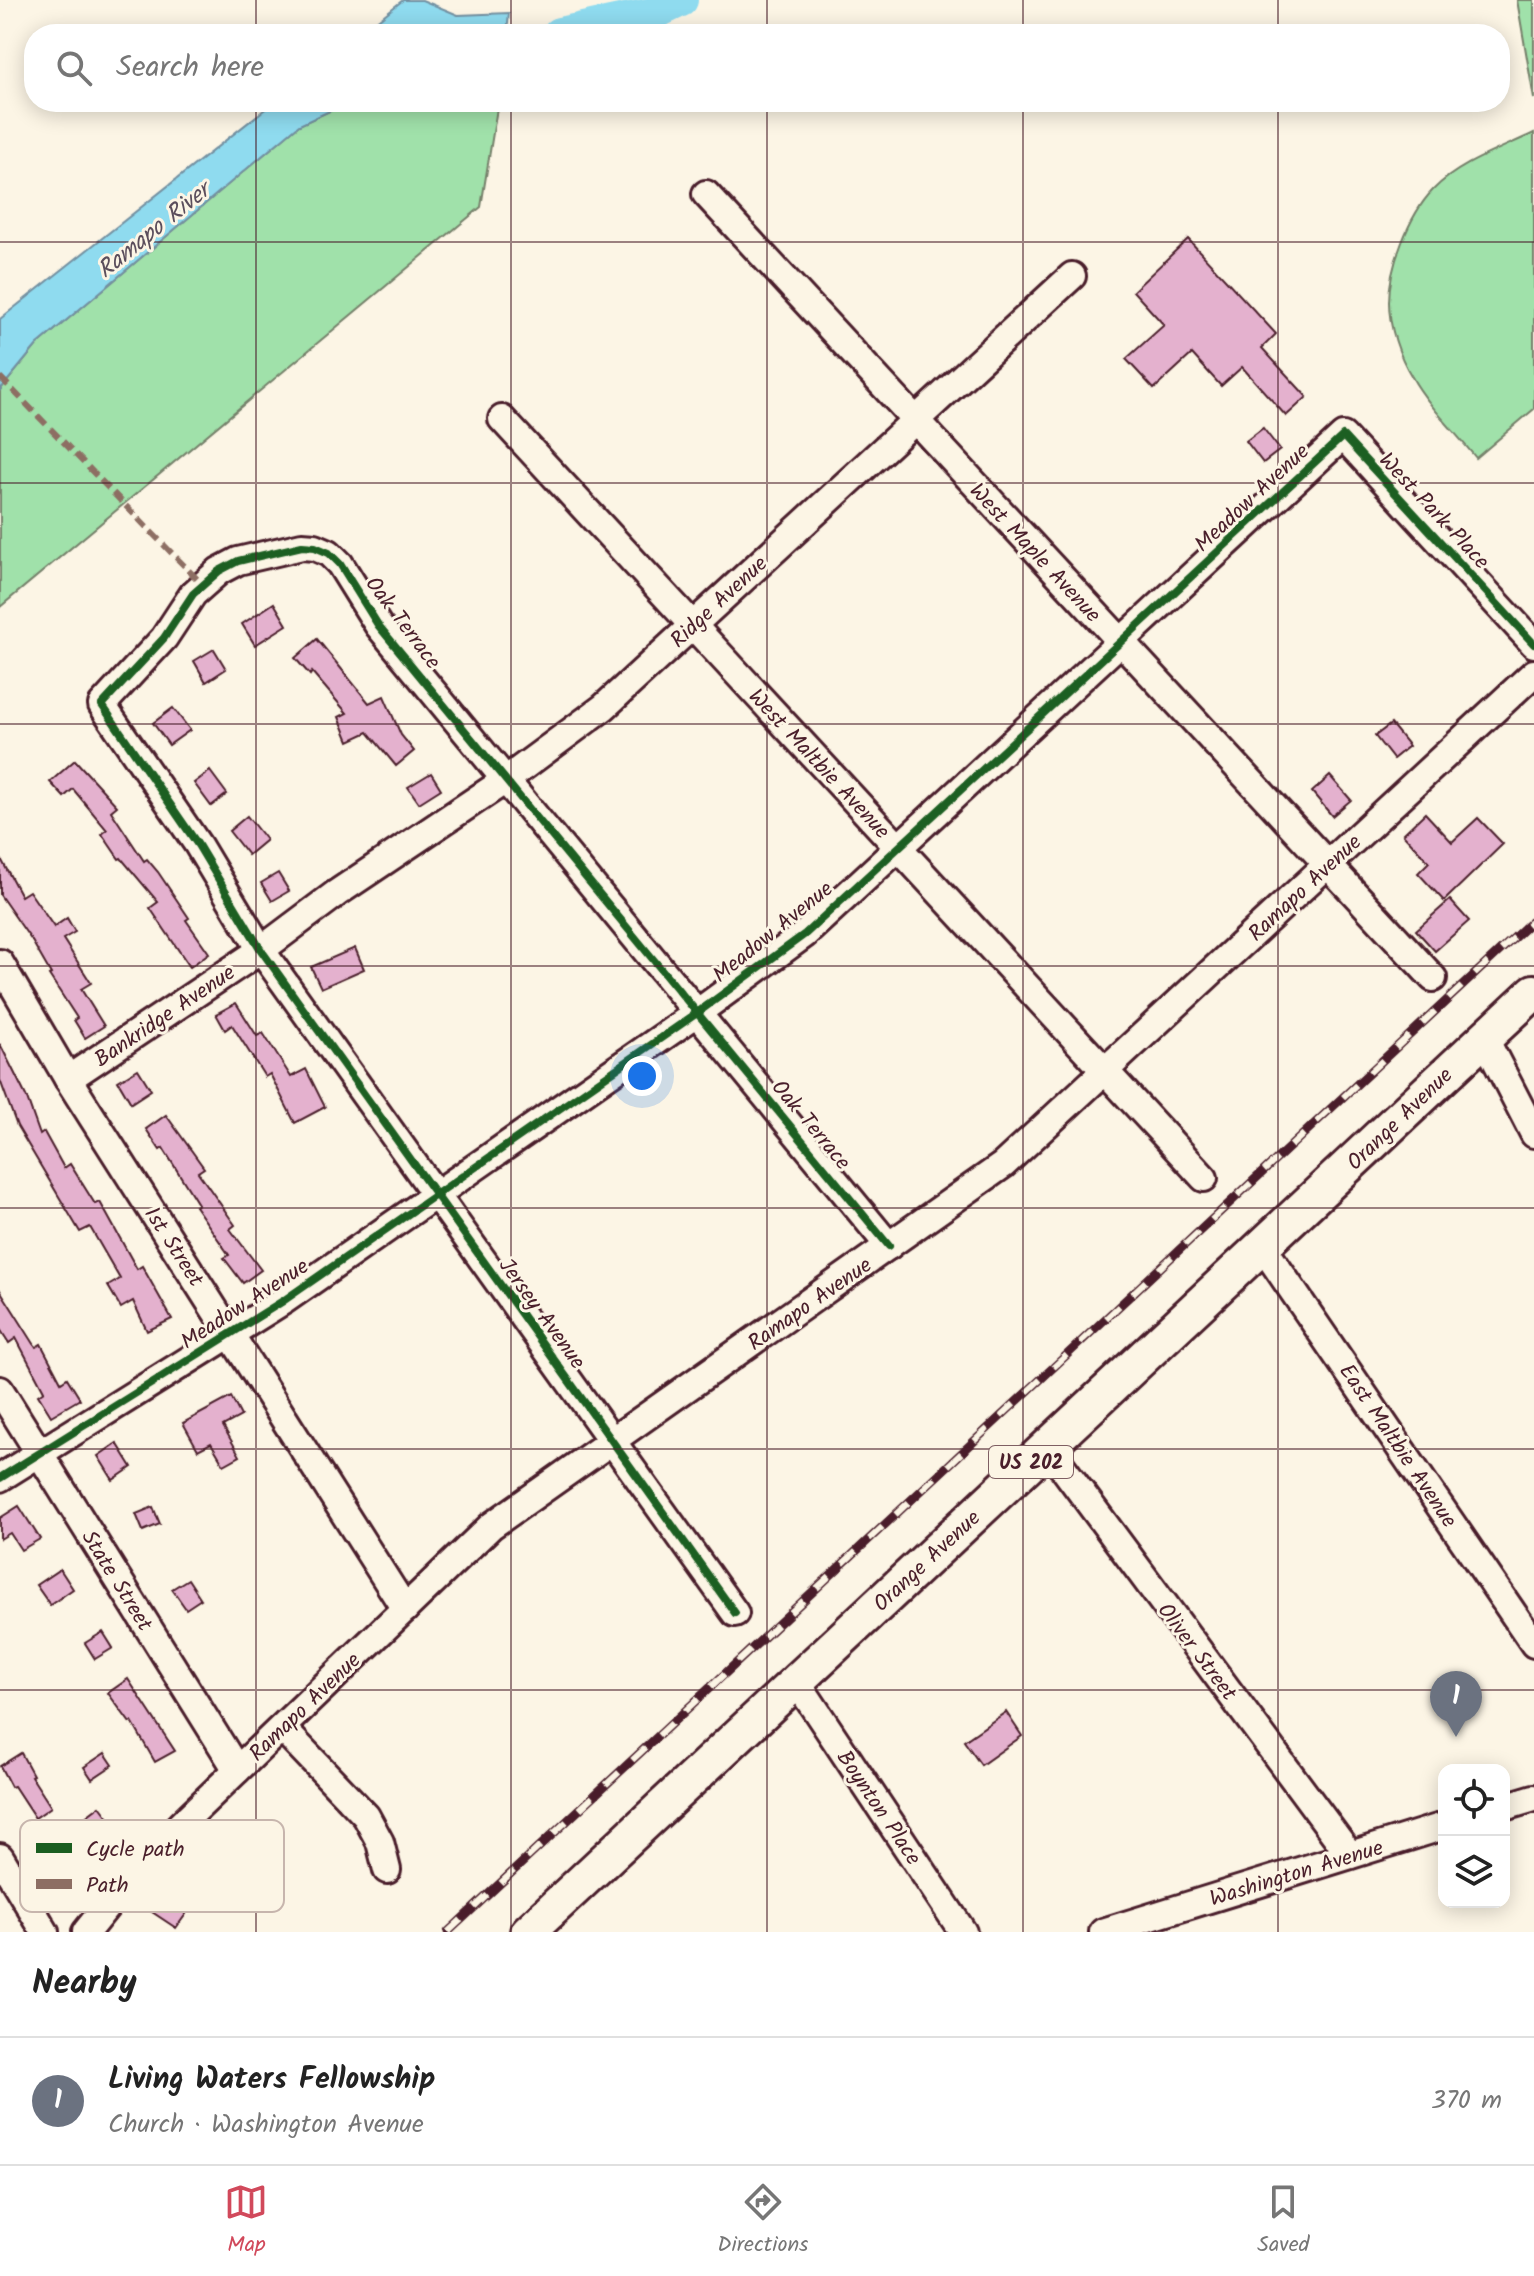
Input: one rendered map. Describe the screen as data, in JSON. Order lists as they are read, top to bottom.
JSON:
{
  "streets": {
    "main road": ["Orange Avenue", "US 202"],
    "street": [
      "Meadow Avenue",
      "West Park Place",
      "West Maple Avenue",
      "Ridge Avenue",
      "Oak Terrace",
      "West Maltbie Avenue",
      "Ramapo Avenue",
      "Bankridge Avenue",
      "1st Street",
      "Jersey Avenue",
      "East Maltbie Avenue",
      "State Street",
      "Oliver Street",
      "Boynton Place",
      "Washington Avenue"
    ]
  },
  "crossings": [
    ["Meadow Avenue", "West Park Place"],
    ["Meadow Avenue", "West Maple Avenue"],
    ["Meadow Avenue", "Oak Terrace"],
    ["Meadow Avenue", "West Maltbie Avenue"],
    ["Meadow Avenue", "1st Street"],
    ["Meadow Avenue", "Jersey Avenue"],
    ["Meadow Avenue", "State Street"],
    ["West Maple Avenue", "Ridge Avenue"],
    ["West Maple Avenue", "Ramapo Avenue"],
    ["Ridge Avenue", "Oak Terrace"],
    ["Ridge Avenue", "West Maltbie Avenue"],
    ["Ridge Avenue", "Bankridge Avenue"],
    ["Oak Terrace", "Ramapo Avenue"],
    ["Oak Terrace", "Bankridge Avenue"],
    ["Oak Terrace", "Jersey Avenue"],
    ["West Maltbie Avenue", "Ramapo Avenue"],
    ["Ramapo Avenue", "1st Street"],
    ["Ramapo Avenue", "Jersey Avenue"],
    ["Ramapo Avenue", "State Street"],
    ["Bankridge Avenue", "1st Street"],
    ["Orange Avenue", "East Maltbie Avenue"],
    ["Orange Avenue", "Oliver Street"],
    ["Orange Avenue", "Boynton Place"],
    ["Oliver Street", "Washington Avenue"]
  ],
  "water": ["Ramapo River"],
  "legend": ["Cycle path", "Path"],
  "page": {
    "search": "Search here",
    "pins": "1",
    "heading": "Nearby",
    "list": [
      {
        "mark": "1",
        "name": "Living Waters Fellowship",
        "note": "Church · Washington Avenue",
        "value": "370 m"
      }
    ],
    "nav": ["Map", "Directions", "Saved"]
  }
}
